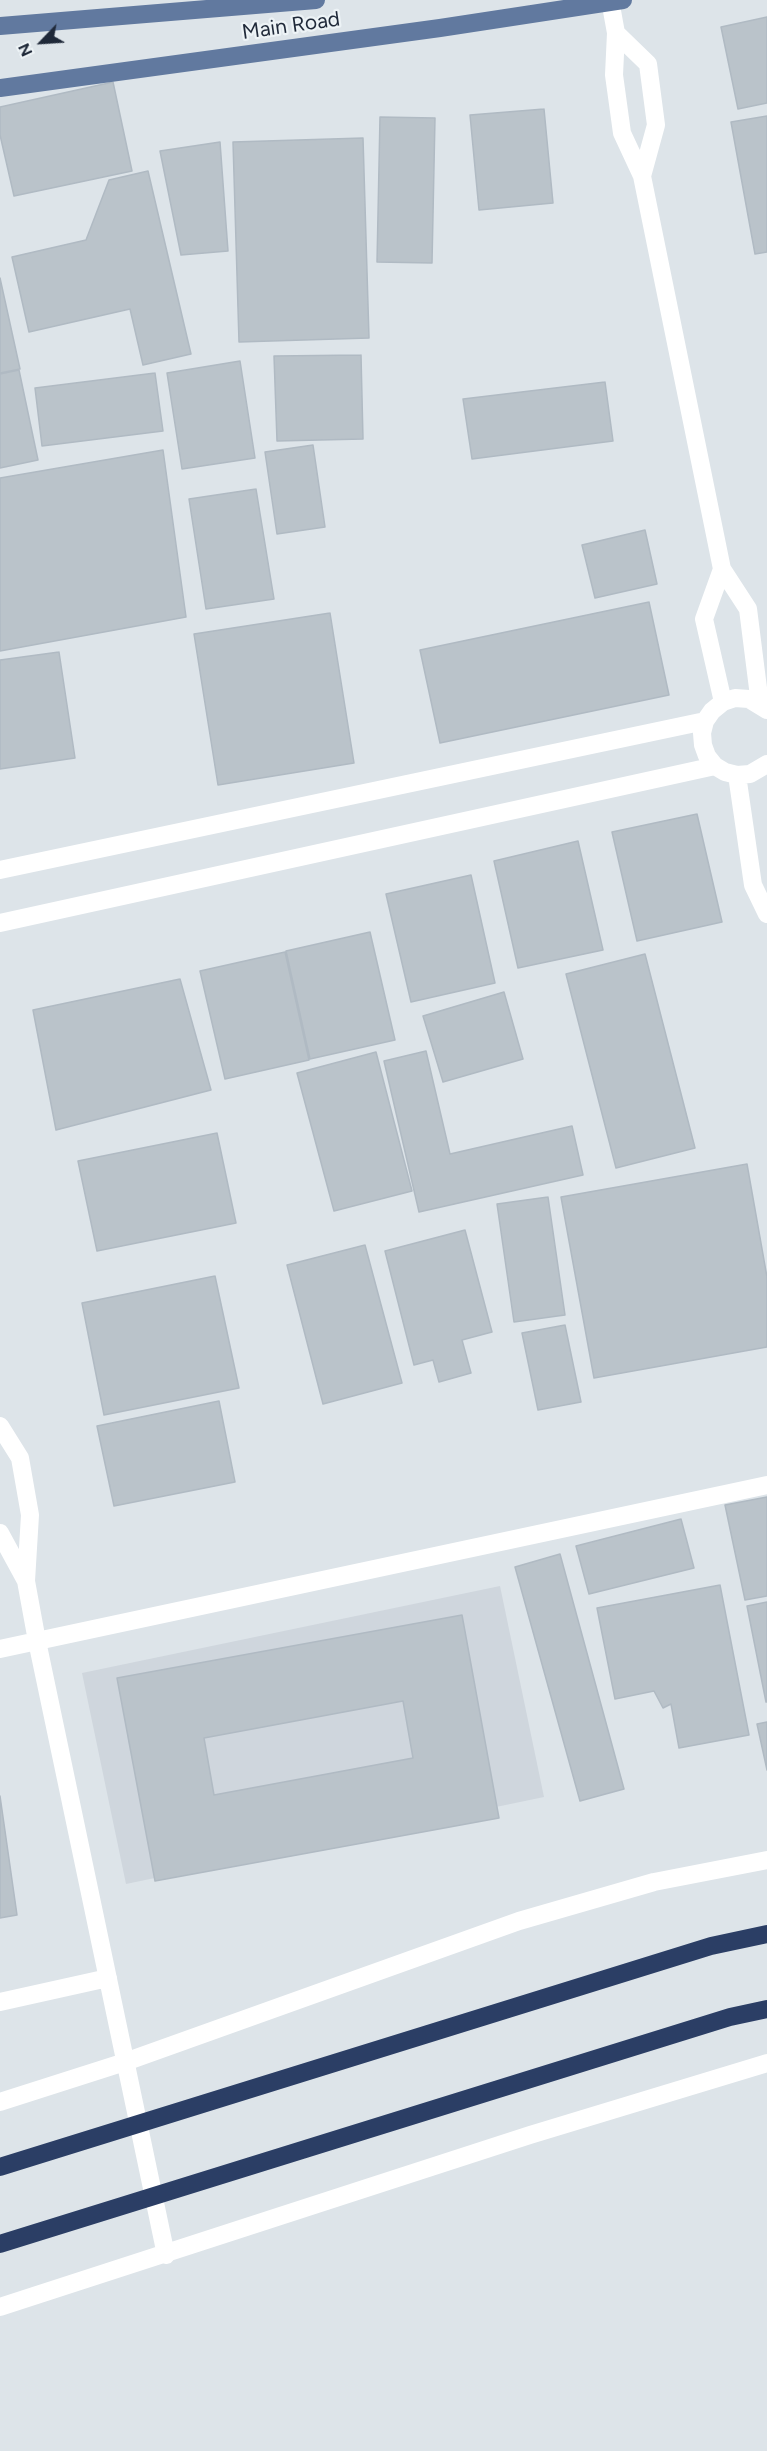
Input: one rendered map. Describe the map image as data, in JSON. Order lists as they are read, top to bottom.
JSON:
{
  "streets": {
    "main road": ["Main Road"]
  },
  "north": "bottom left"
}
